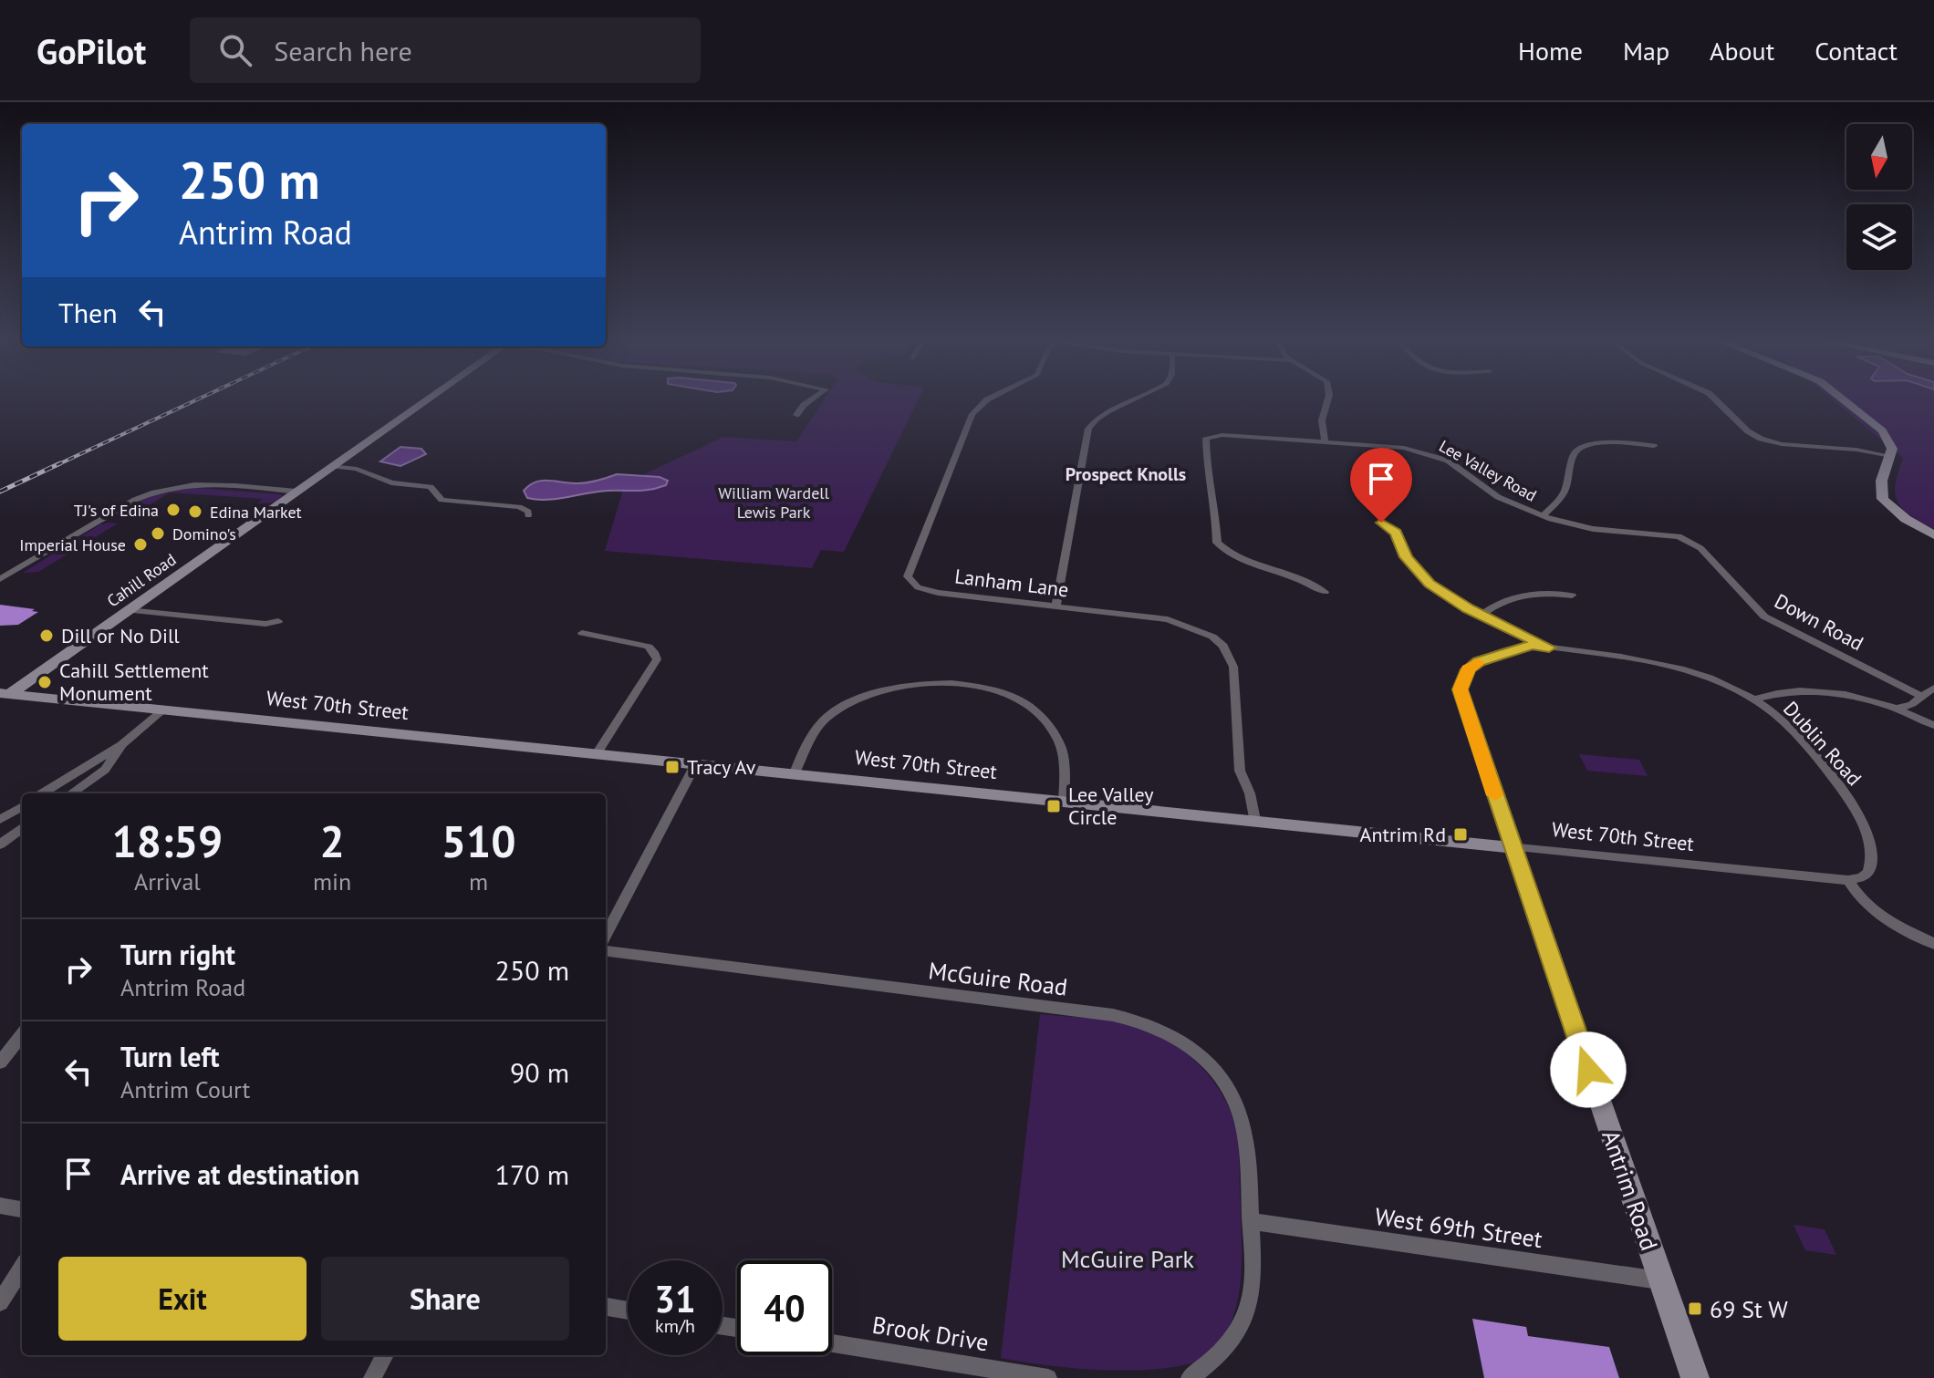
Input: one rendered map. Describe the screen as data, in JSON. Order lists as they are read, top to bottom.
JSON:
{
  "streets": {
    "street": [
      "Lee Valley Road",
      "Cahill Road",
      "Lanham Lane",
      "Down Road",
      "West 70th Street",
      "Dublin Road",
      "McGuire Road",
      "Antrim Road",
      "West 69th Street",
      "Brook Drive"
    ]
  },
  "crossings": [
    ["Lee Valley Road", "Down Road"],
    ["Cahill Road", "West 70th Street"],
    ["Lanham Lane", "West 70th Street"],
    ["West 70th Street", "Dublin Road"],
    ["West 70th Street", "Antrim Road"],
    ["Dublin Road", "Antrim Road"],
    ["McGuire Road", "West 69th Street"],
    ["Antrim Road", "West 69th Street"]
  ],
  "districts": ["Prospect Knolls"],
  "parks": ["William Wardell Lewis Park", "McGuire Park"],
  "places": {
    "other": [
      "TJ's of Edina",
      "Edina Market",
      "Domino's",
      "Imperial House",
      "Dill or No Dill",
      "Cahill Settlement Monument"
    ],
    "transit": [
      "Tracy Av",
      "Lee Valley Circle",
      "Antrim Rd",
      "69 St W"
    ]
  },
  "north": "bottom",
  "page": {
    "header": "GoPilot",
    "search": "Search here",
    "nav": [
      "Home",
      "Map",
      "About",
      "Contact"
    ],
    "turn": ["250 m", "Antrim Road"],
    "then": "Then",
    "eta": [
      "18:59",
      "Arrival",
      "2",
      "min",
      "510",
      "m"
    ],
    "list": [
      {
        "name": "Turn right",
        "note": "Antrim Road",
        "value": "250 m"
      },
      {
        "name": "Turn left",
        "note": "Antrim Court",
        "value": "90 m"
      },
      {
        "name": "Arrive at destination",
        "value": "170 m"
      }
    ],
    "buttons": ["Exit", "Share"],
    "speed": "31 km/h",
    "limit": "40"
  }
}
